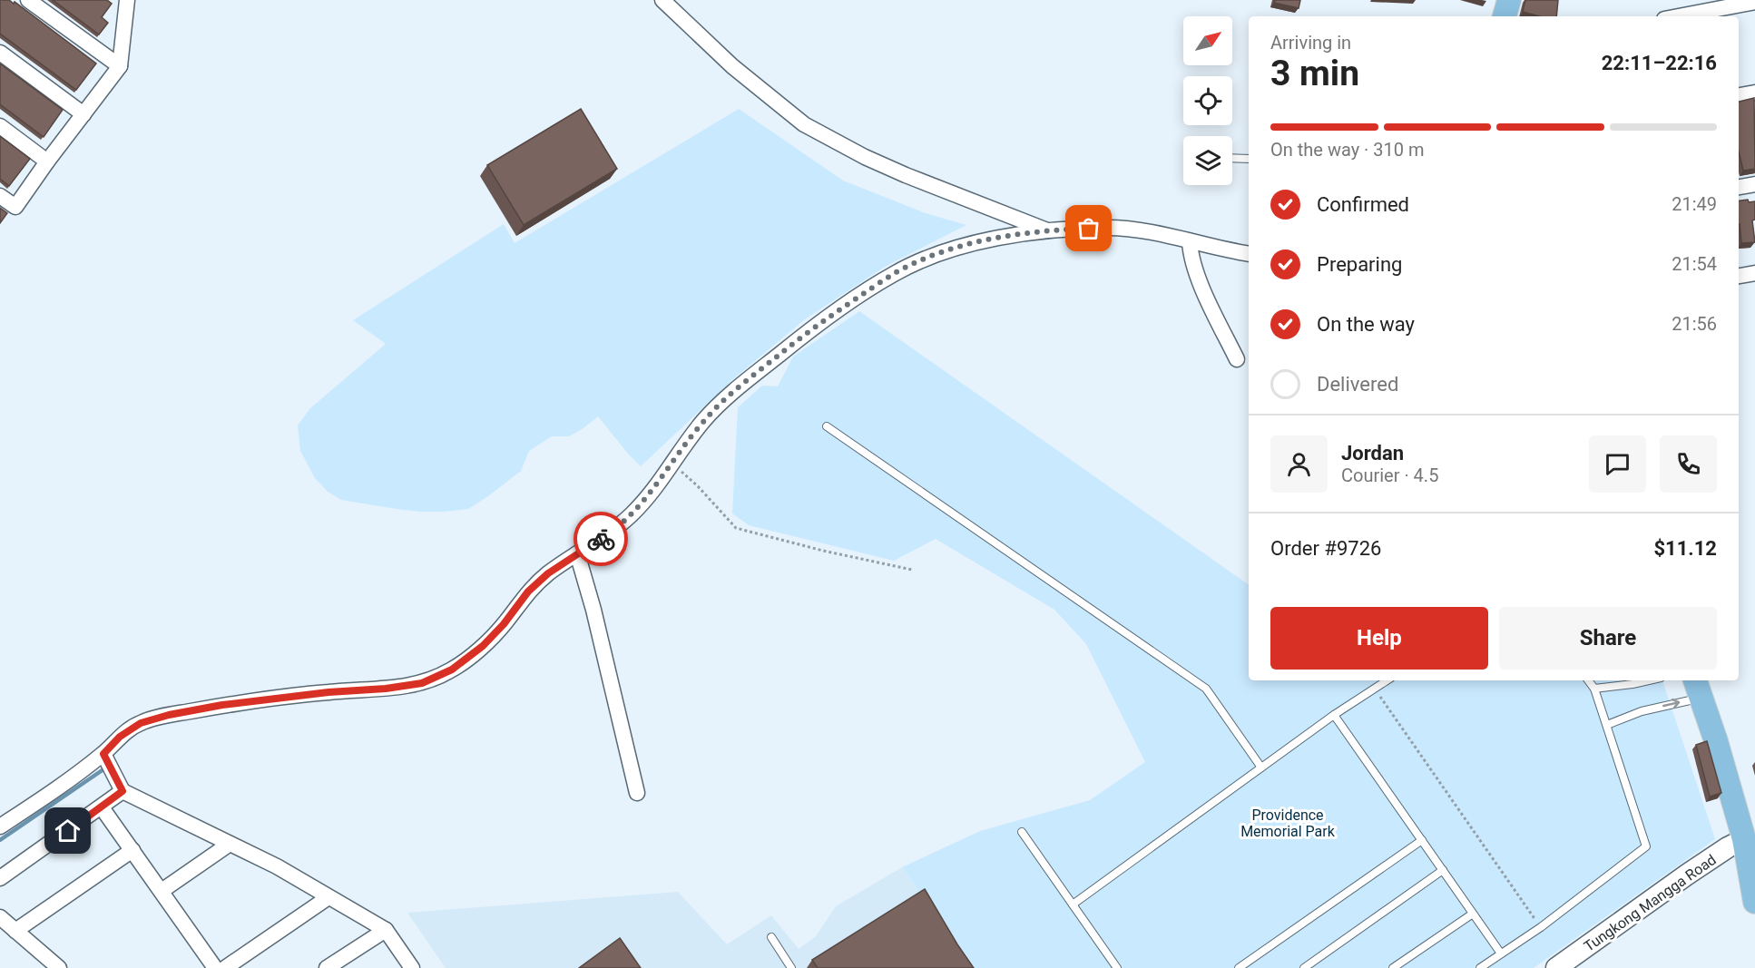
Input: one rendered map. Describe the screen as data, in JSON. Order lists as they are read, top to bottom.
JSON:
{
  "streets": {
    "street": ["Tungkong Mangga Road"]
  },
  "parks": ["Providence Memorial Park"],
  "north": "top right",
  "page": {
    "heading": ["3 min", "Arriving in", "22:11–22:16"],
    "panel": [
      "Jordan",
      "Courier · 4.5",
      "Order #9726",
      "$11.12"
    ],
    "bar": "On the way · 310 m",
    "list": [
      ["Confirmed", "21:49"],
      ["Preparing", "21:54"],
      ["On the way", "21:56"],
      "Delivered"
    ],
    "buttons": ["Help", "Share"]
  }
}
